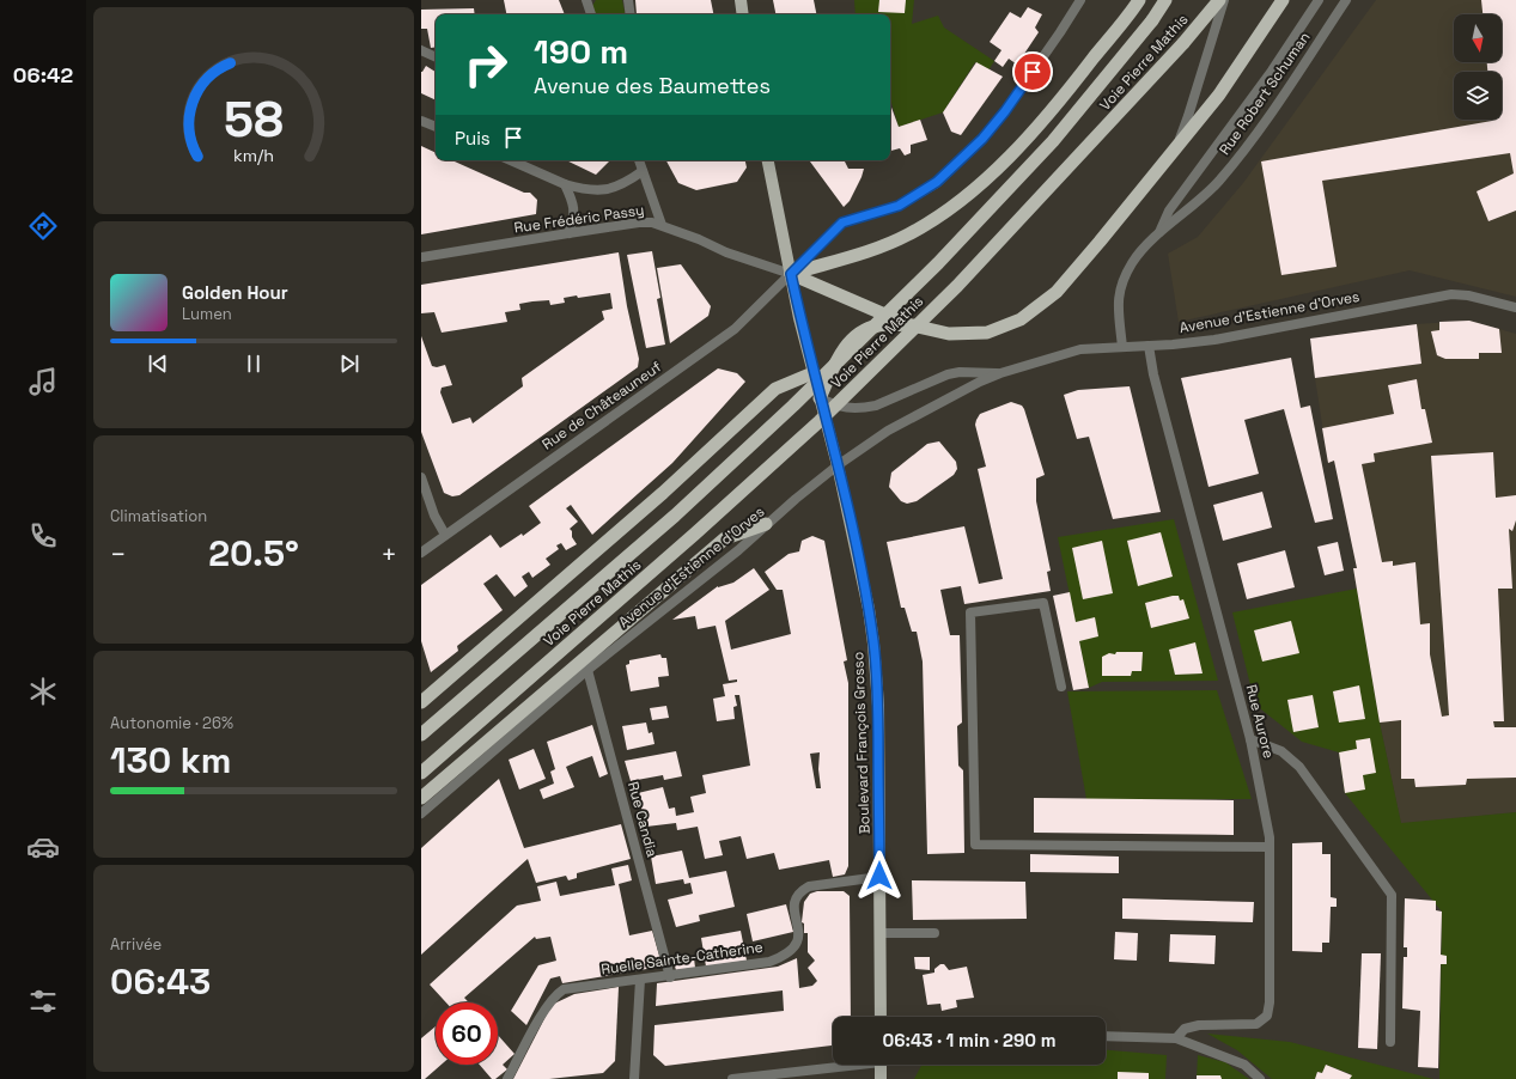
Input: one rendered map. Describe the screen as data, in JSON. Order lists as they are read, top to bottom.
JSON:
{
  "streets": {
    "highway": ["Voie Pierre Mathis"],
    "main road": ["Boulevard François Grosso"],
    "street": [
      "Rue Robert Schuman",
      "Rue Frédéric Passy",
      "Avenue d'Estienne d'Orves",
      "Rue de Châteauneuf",
      "Rue Aurore",
      "Rue Candia",
      "Ruelle Sainte-Catherine"
    ]
  },
  "crossings": [
    ["Rue Robert Schuman", "Avenue d'Estienne d'Orves"],
    ["Rue Frédéric Passy", "Rue de Châteauneuf"],
    ["Rue Frédéric Passy", "Boulevard François Grosso"],
    ["Avenue d'Estienne d'Orves", "Rue Aurore"],
    ["Avenue d'Estienne d'Orves", "Boulevard François Grosso"],
    ["Avenue d'Estienne d'Orves", "Rue Candia"],
    ["Rue de Châteauneuf", "Boulevard François Grosso"],
    ["Boulevard François Grosso", "Ruelle Sainte-Catherine"],
    ["Rue Candia", "Ruelle Sainte-Catherine"]
  ],
  "north": "bottom",
  "page": {
    "tabs": "06:42",
    "turn": ["190 m", "Avenue des Baumettes"],
    "then": "Puis",
    "song": ["Golden Hour", "Lumen"],
    "tile": [
      "Climatisation",
      ["Autonomie · 26%", "130 km"],
      ["Arrivée", "06:43"]
    ],
    "heat": ["−", "20.5°", "+"],
    "limit": "60",
    "trip": "06:43 · 1 min · 290 m",
    "gauge": ["58", "km/h"]
  }
}
